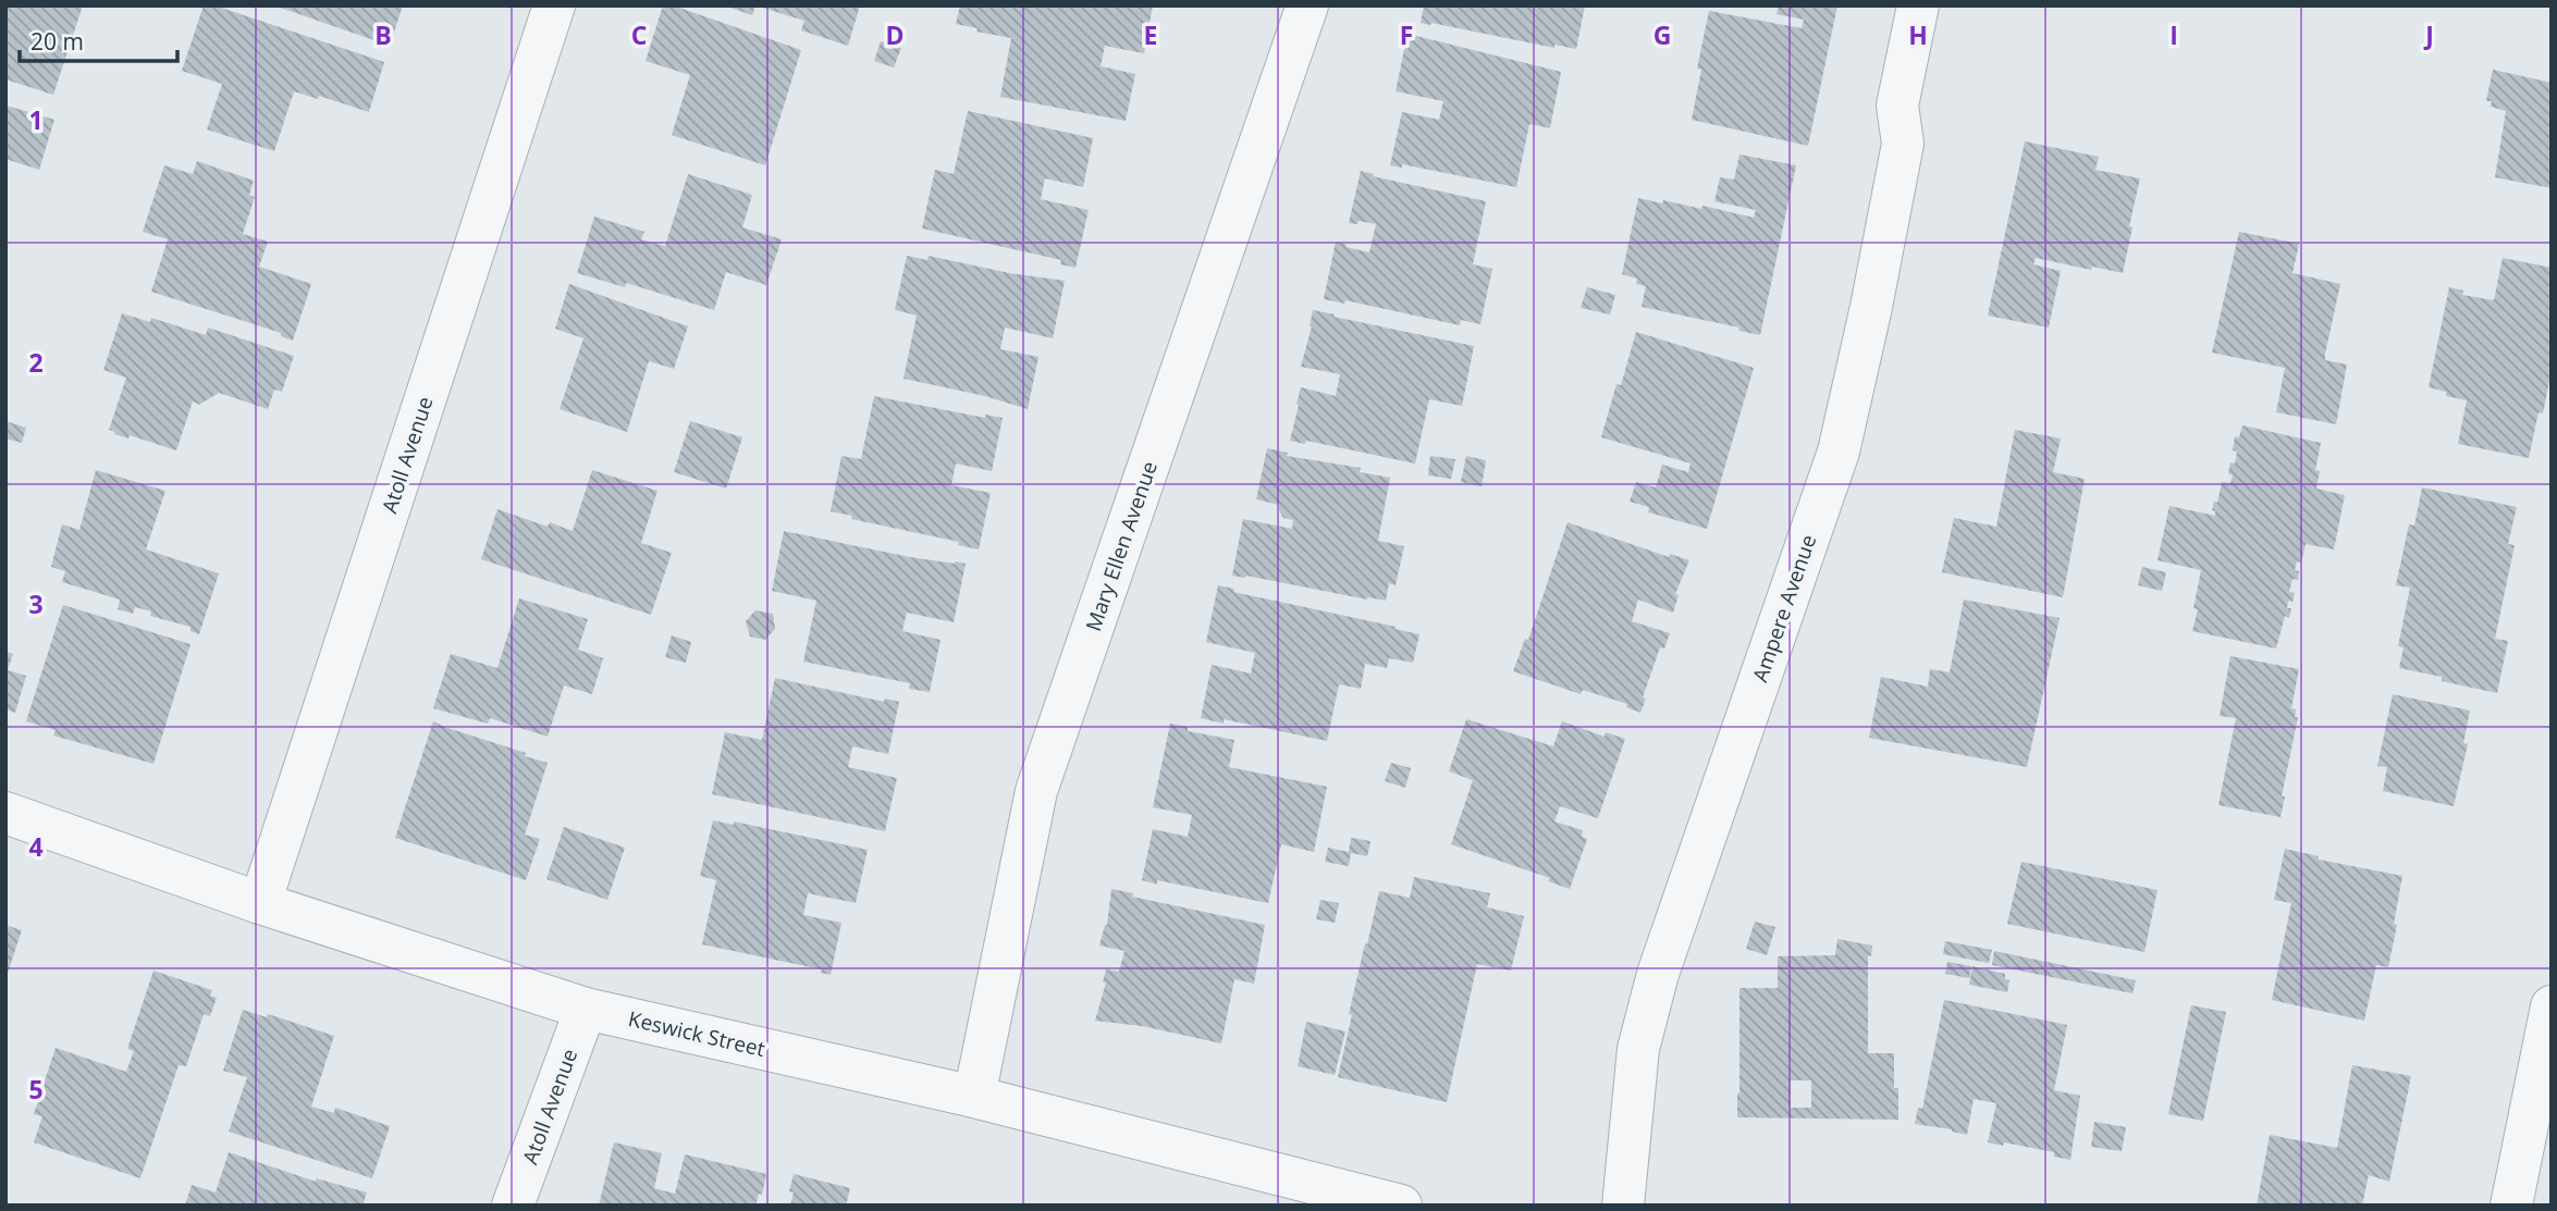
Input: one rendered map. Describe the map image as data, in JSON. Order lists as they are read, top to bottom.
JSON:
{
  "streets": {
    "street": [
      "Atoll Avenue",
      "Mary Ellen Avenue",
      "Ampere Avenue",
      "Keswick Street"
    ]
  },
  "crossings": [
    ["Atoll Avenue", "Keswick Street"],
    ["Mary Ellen Avenue", "Keswick Street"]
  ],
  "scale_bar": "20 m",
  "grid": {
    "columns": [
      "B",
      "C",
      "D",
      "E",
      "F",
      "G",
      "H",
      "I",
      "J"
    ],
    "rows": [
      "1",
      "2",
      "3",
      "4",
      "5"
    ]
  }
}
